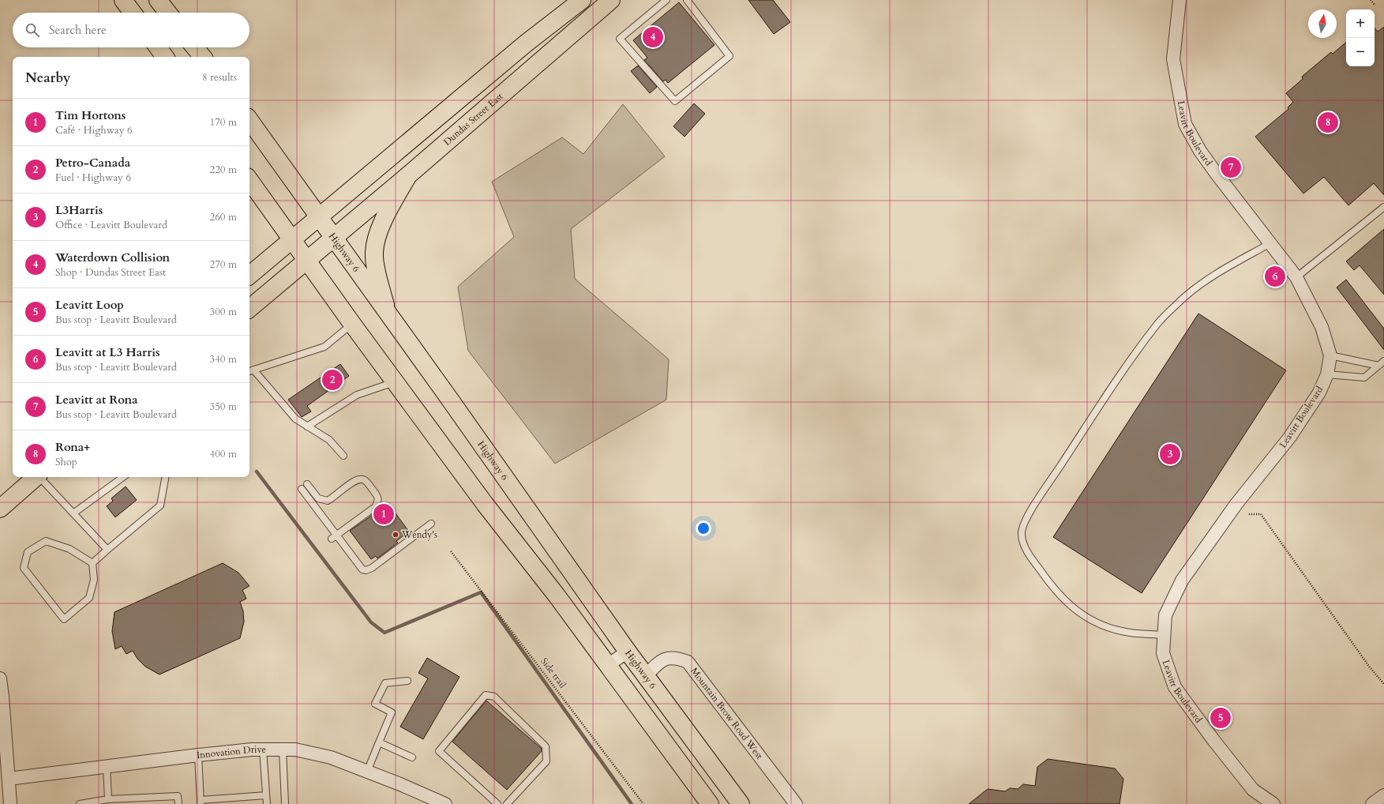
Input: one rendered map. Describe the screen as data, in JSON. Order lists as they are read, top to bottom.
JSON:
{
  "streets": {
    "main road": ["Dundas Street East", "Highway 6"],
    "street": ["Leavitt Boulevard", "Mountain Brow Road West", "Innovation Drive"],
    "path": ["Side trail"]
  },
  "crossings": [
    ["Dundas Street East", "Highway 6"],
    ["Highway 6", "Mountain Brow Road West"]
  ],
  "places": ["Wendy's"],
  "north": "top",
  "page": {
    "map_buttons": ["+", "−"],
    "search": "Search here",
    "pins": [
      "4",
      "8",
      "7",
      "6",
      "2",
      "3",
      "1",
      "5"
    ],
    "heading": ["Nearby", "8 results"],
    "list": [
      {
        "mark": "1",
        "name": "Tim Hortons",
        "note": "Café · Highway 6",
        "value": "170 m"
      },
      {
        "mark": "2",
        "name": "Petro-Canada",
        "note": "Fuel · Highway 6",
        "value": "220 m"
      },
      {
        "mark": "3",
        "name": "L3Harris",
        "note": "Office · Leavitt Boulevard",
        "value": "260 m"
      },
      {
        "mark": "4",
        "name": "Waterdown Collision",
        "note": "Shop · Dundas Street East",
        "value": "270 m"
      },
      {
        "mark": "5",
        "name": "Leavitt Loop",
        "note": "Bus stop · Leavitt Boulevard",
        "value": "300 m"
      },
      {
        "mark": "6",
        "name": "Leavitt at L3 Harris",
        "note": "Bus stop · Leavitt Boulevard",
        "value": "340 m"
      },
      {
        "mark": "7",
        "name": "Leavitt at Rona",
        "note": "Bus stop · Leavitt Boulevard",
        "value": "350 m"
      },
      {
        "mark": "8",
        "name": "Rona+",
        "note": "Shop",
        "value": "400 m"
      }
    ]
  }
}
